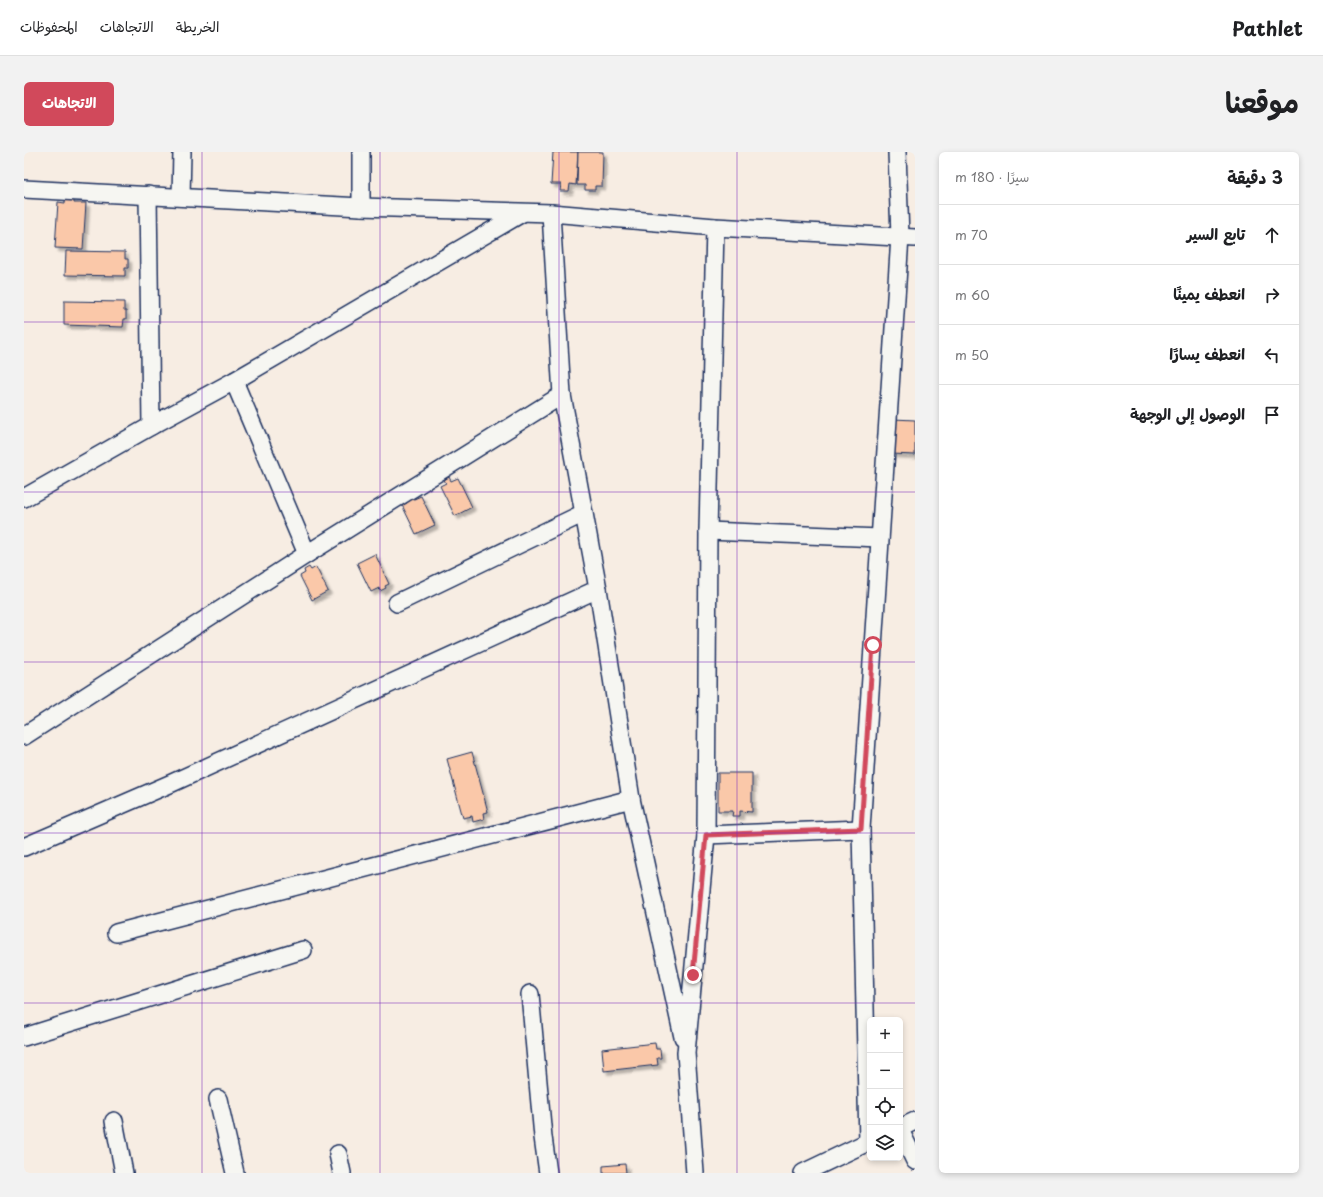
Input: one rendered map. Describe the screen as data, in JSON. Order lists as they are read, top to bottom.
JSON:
{
  "page": {
    "header": "Pathlet",
    "nav": ["الخريطة", "الاتجاهات", "المحفوظات"],
    "title": "موقعنا",
    "buttons": "الاتجاهات",
    "heading": ["3 دقيقة", "سيرًا · 180 m"],
    "list": [
      ["تابع السير", "70 m"],
      ["انعطف يمينًا", "60 m"],
      ["انعطف يسارًا", "50 m"],
      "الوصول إلى الوجهة"
    ],
    "map_buttons": ["+", "−"]
  }
}
